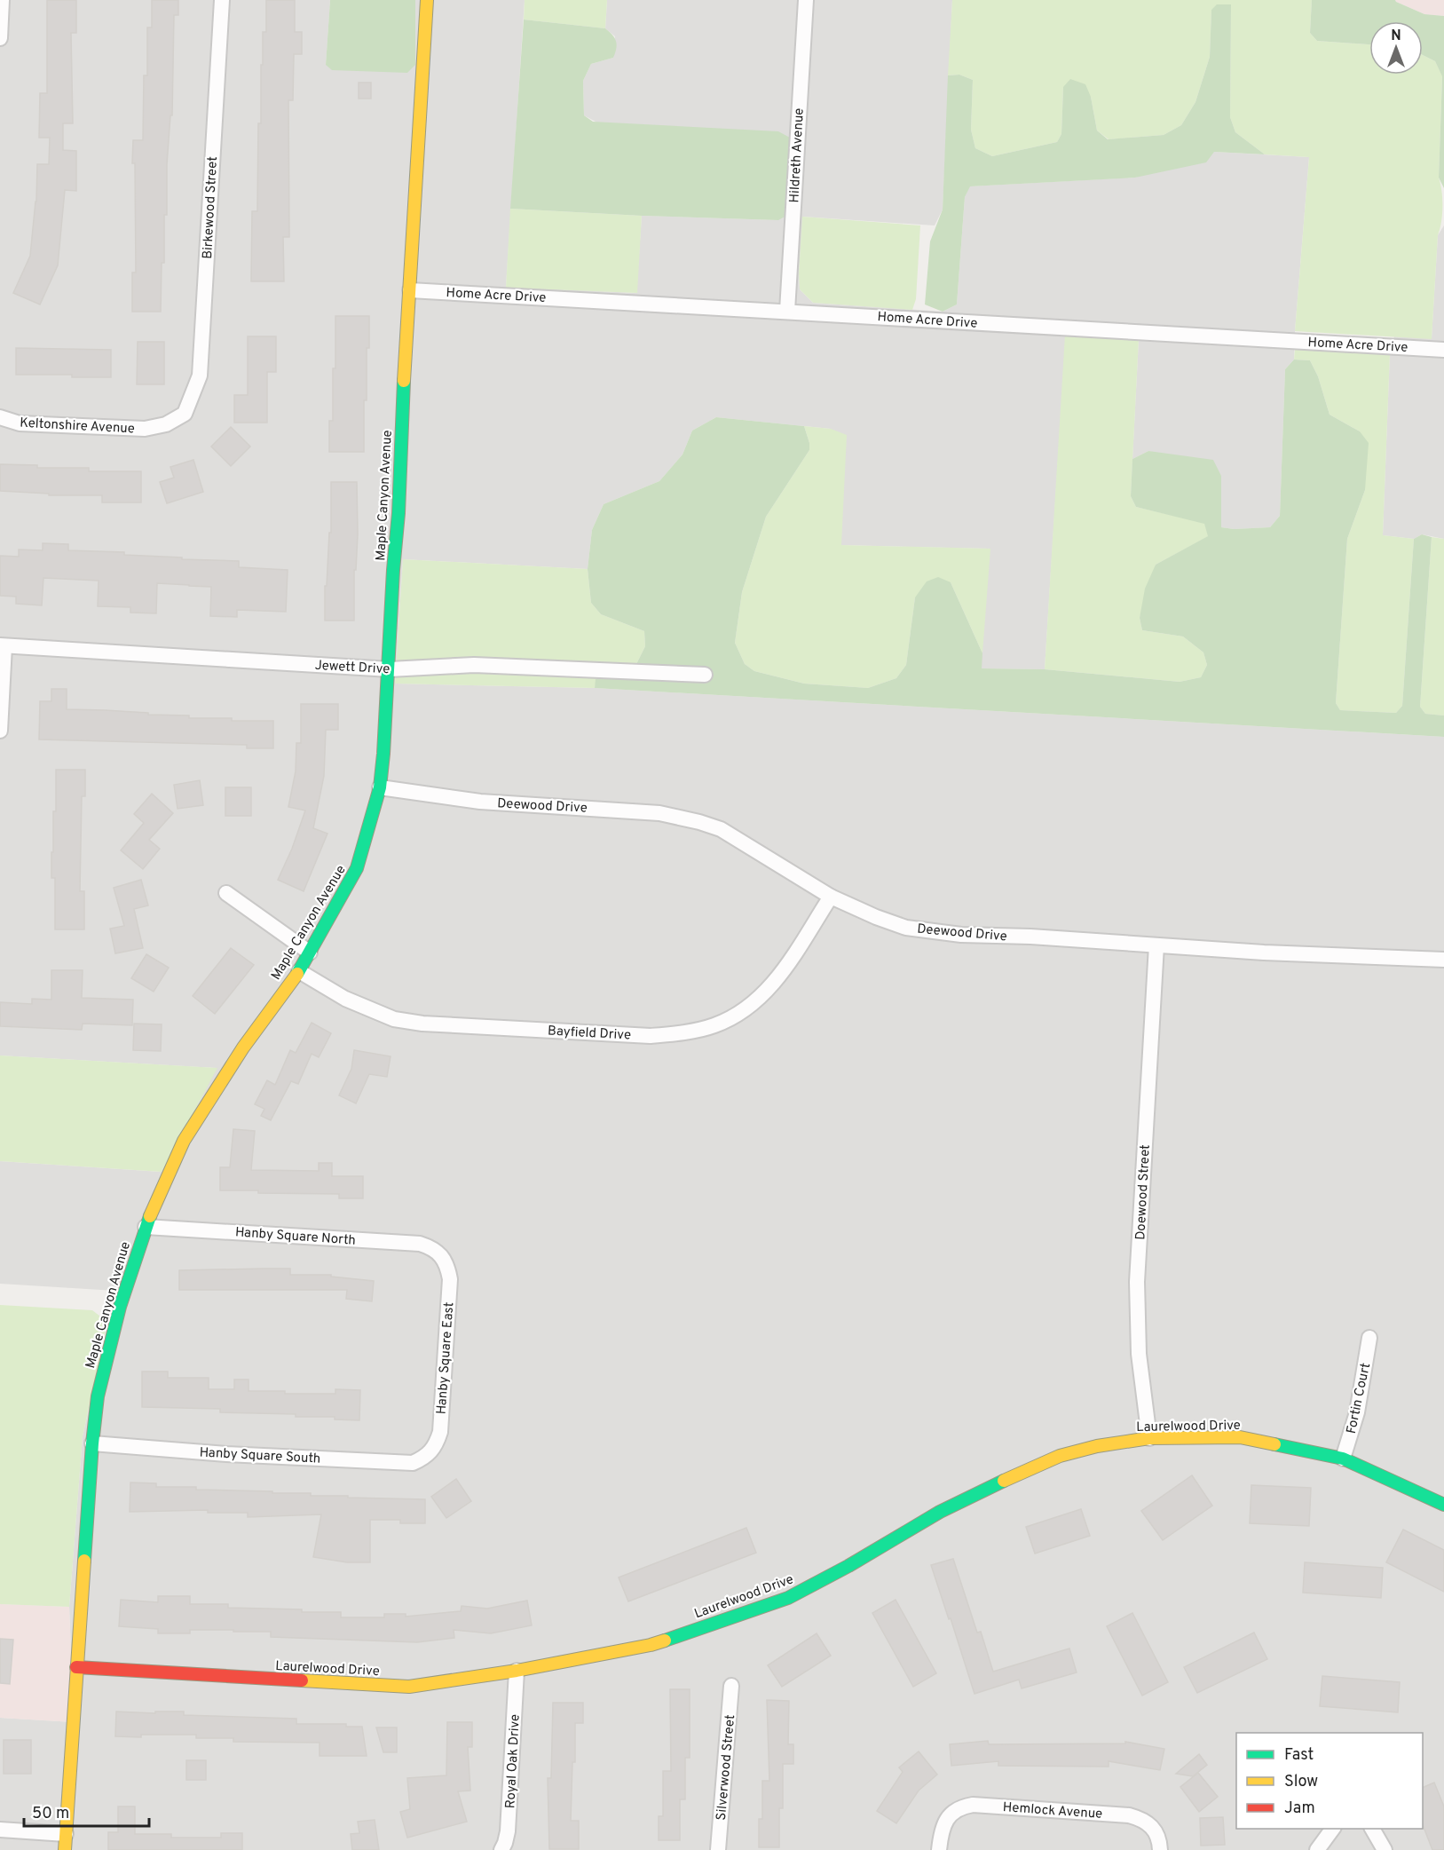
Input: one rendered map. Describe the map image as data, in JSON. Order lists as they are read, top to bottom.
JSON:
{
  "streets": {
    "street": [
      "Hildreth Avenue",
      "Birkewood Street",
      "Home Acre Drive",
      "Keltonshire Avenue",
      "Maple Canyon Avenue",
      "Jewett Drive",
      "Deewood Drive",
      "Bayfield Drive",
      "Doewood Street",
      "Hanby Square North",
      "Hanby Square East",
      "Fortin Court",
      "Laurelwood Drive",
      "Hanby Square South",
      "Royal Oak Drive",
      "Silverwood Street",
      "Hemlock Avenue"
    ]
  },
  "crossings": [
    ["Hildreth Avenue", "Home Acre Drive"],
    ["Birkewood Street", "Keltonshire Avenue"],
    ["Home Acre Drive", "Maple Canyon Avenue"],
    ["Maple Canyon Avenue", "Jewett Drive"],
    ["Maple Canyon Avenue", "Deewood Drive"],
    ["Maple Canyon Avenue", "Bayfield Drive"],
    ["Maple Canyon Avenue", "Hanby Square North"],
    ["Maple Canyon Avenue", "Laurelwood Drive"],
    ["Maple Canyon Avenue", "Hanby Square South"],
    ["Deewood Drive", "Bayfield Drive"],
    ["Deewood Drive", "Doewood Street"],
    ["Doewood Street", "Laurelwood Drive"],
    ["Hanby Square North", "Hanby Square East"],
    ["Hanby Square East", "Hanby Square South"],
    ["Fortin Court", "Laurelwood Drive"],
    ["Laurelwood Drive", "Royal Oak Drive"]
  ],
  "legend": ["Fast", "Slow", "Jam"],
  "scale_bar": "50 m",
  "north": "top"
}
